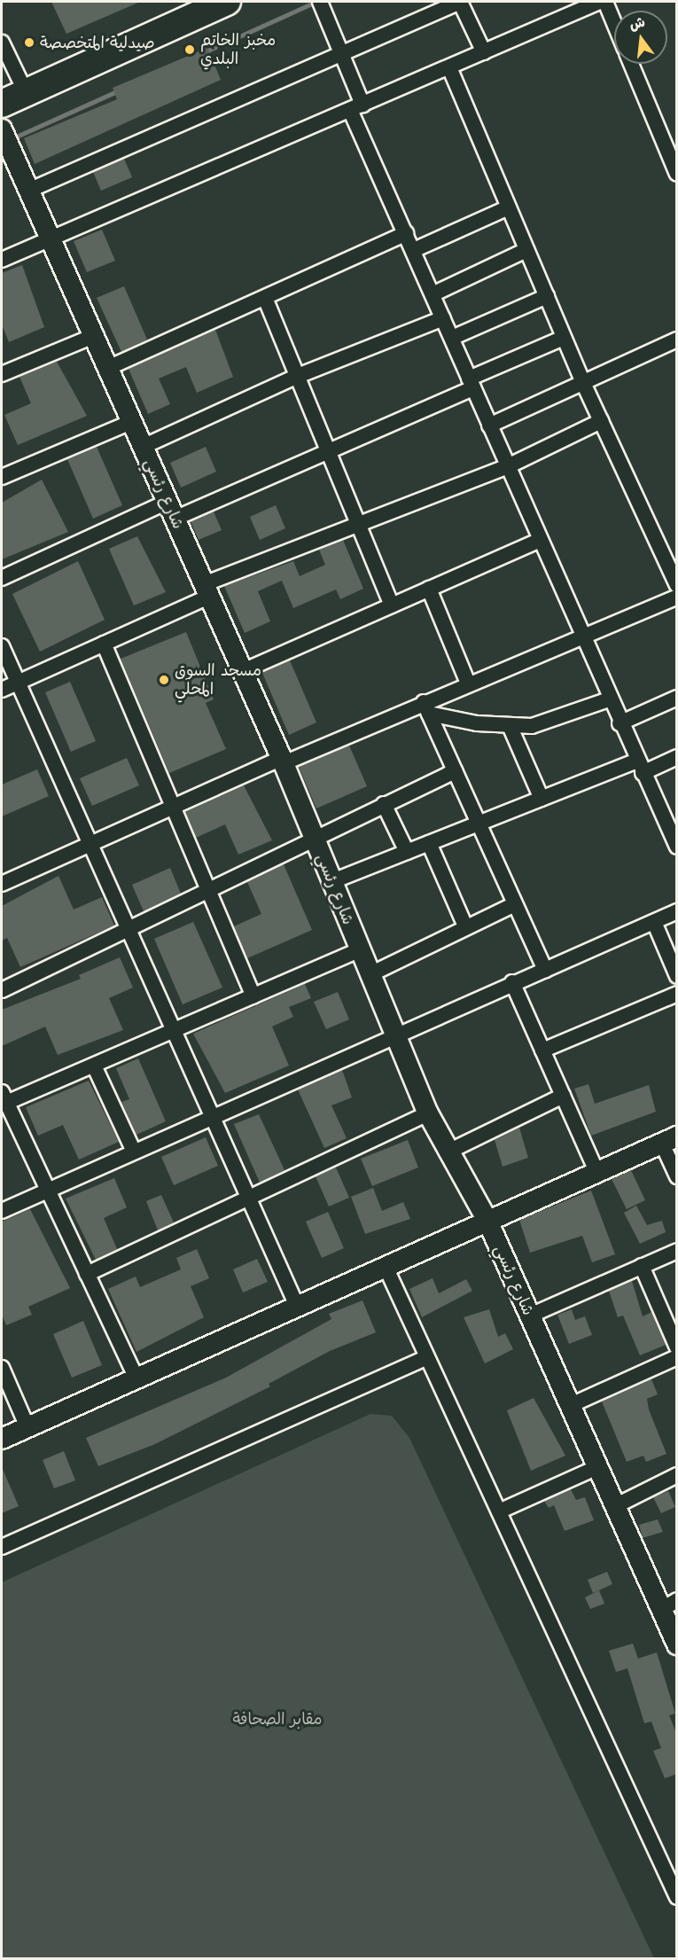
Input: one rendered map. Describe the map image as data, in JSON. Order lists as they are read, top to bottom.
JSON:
{
  "streets": {
    "street": ["شارع رئسي"]
  },
  "parks": ["مقابر الصحافة"],
  "places": ["صيدلية المتخصصة", "مخبز الخاتم البلدي", "مسجد السوق المحلي"],
  "north": "top"
}
